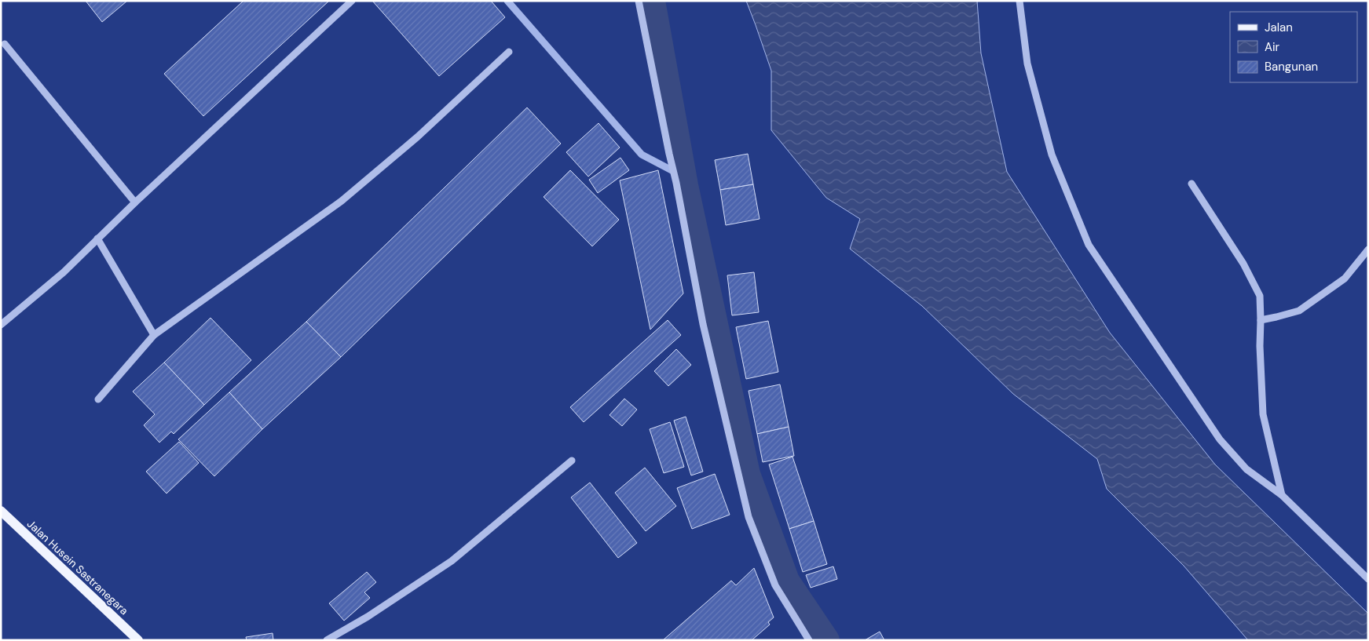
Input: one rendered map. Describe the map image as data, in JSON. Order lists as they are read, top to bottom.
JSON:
{
  "streets": {
    "main road": ["Jalan Husein Sastranegara"]
  },
  "legend": ["Jalan", "Air", "Bangunan"]
}
